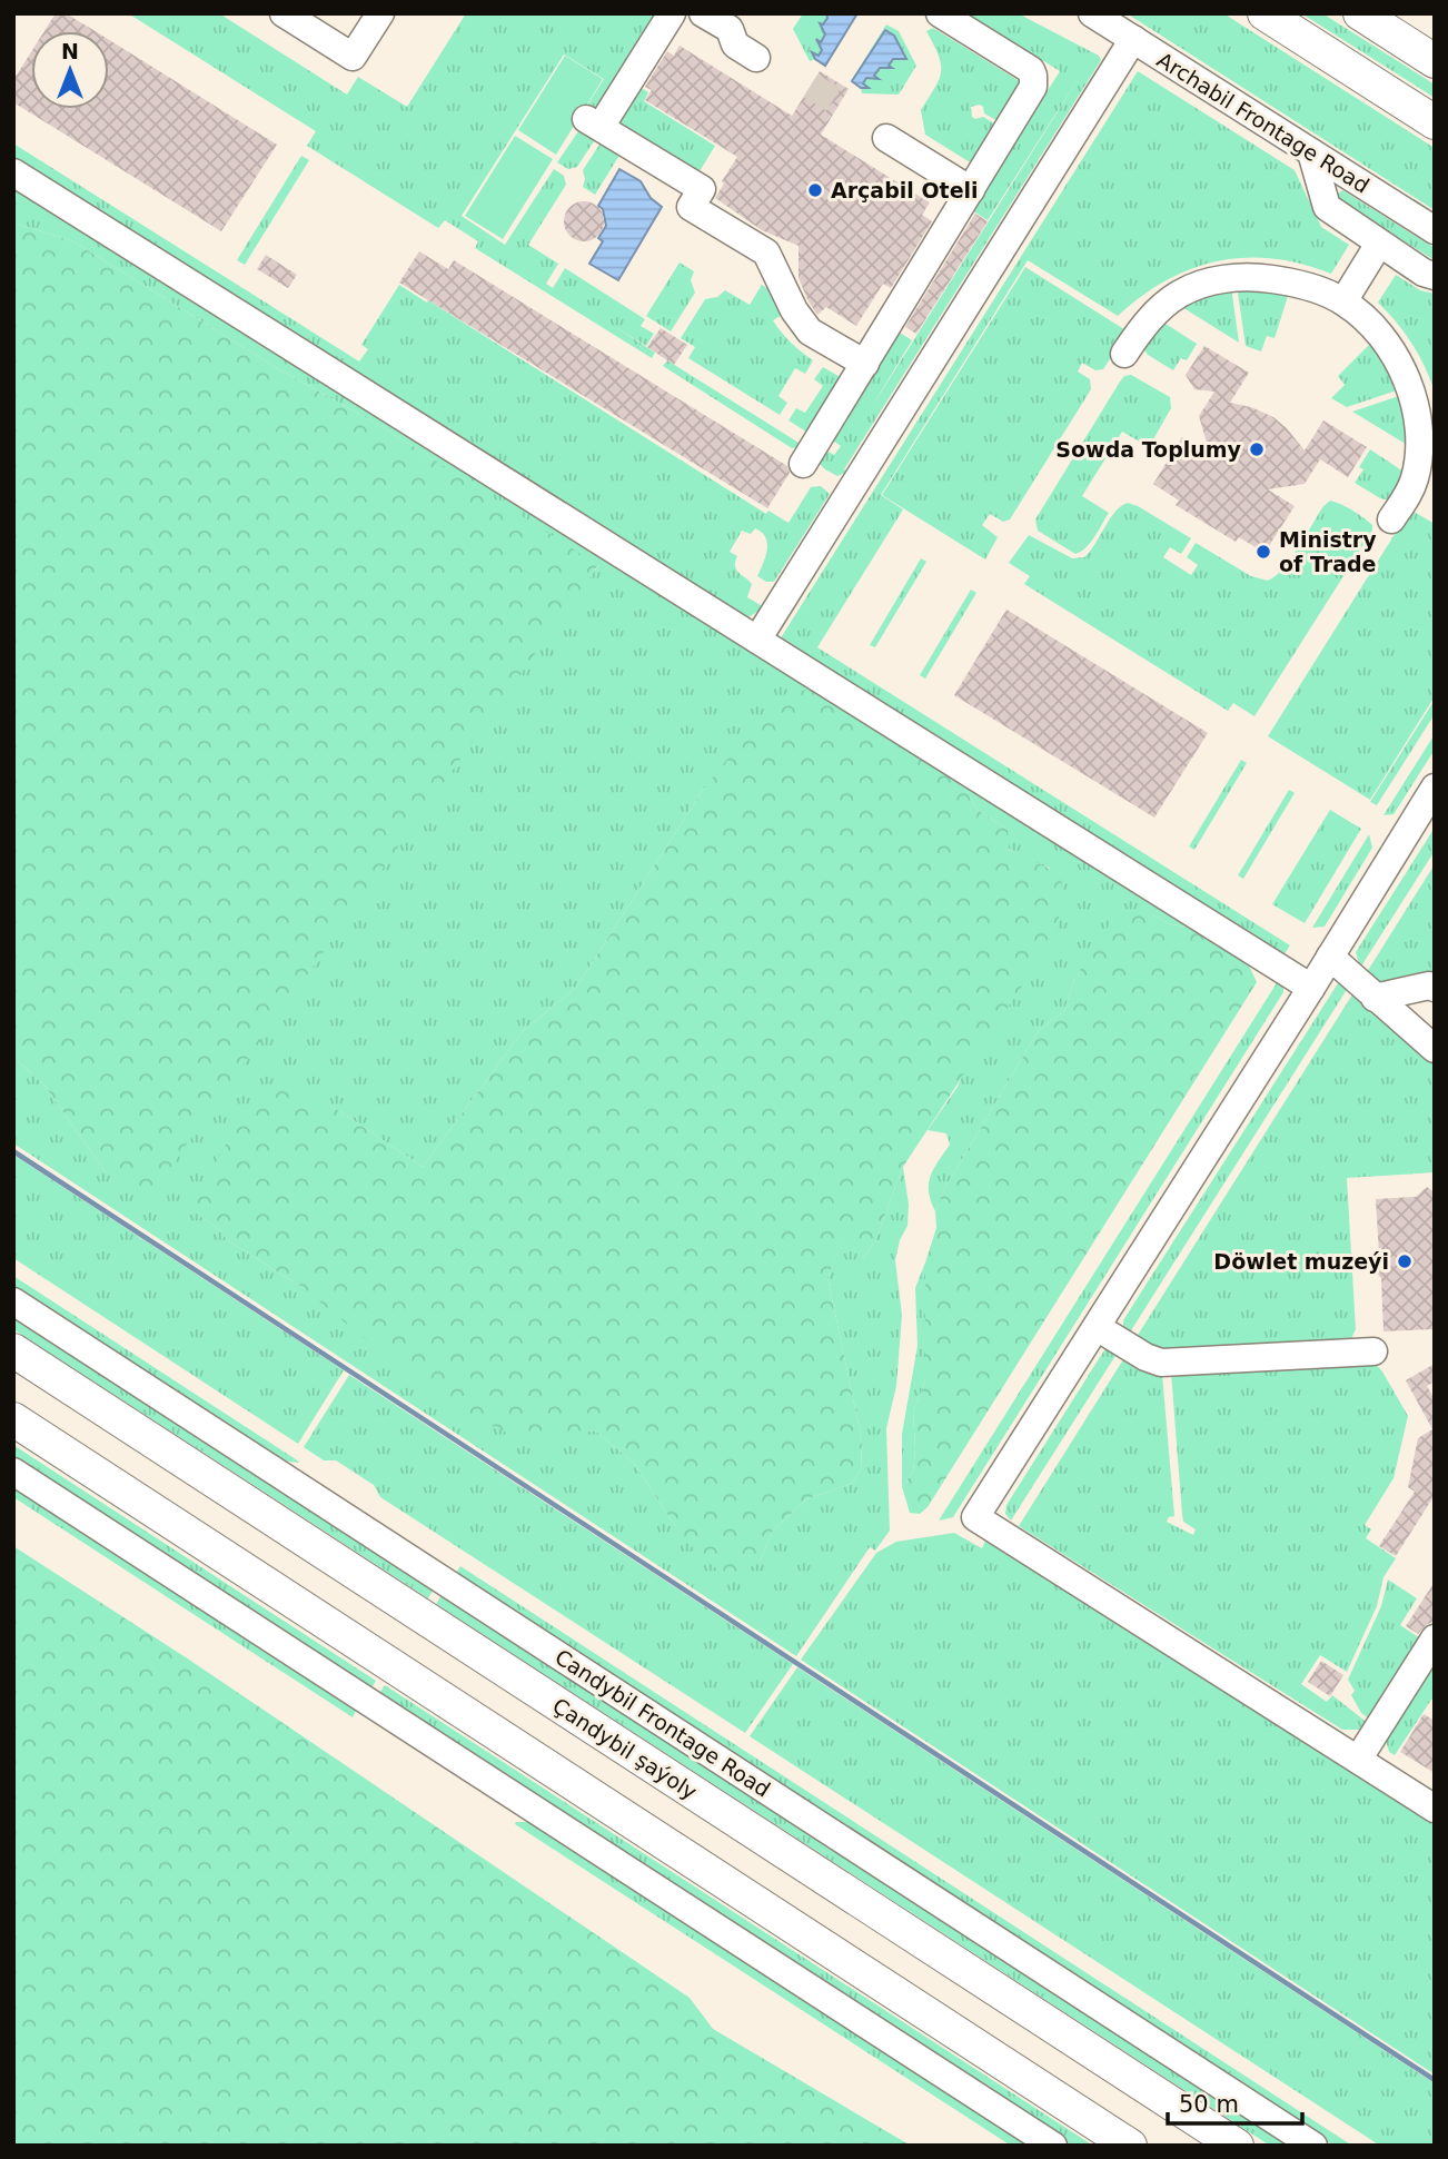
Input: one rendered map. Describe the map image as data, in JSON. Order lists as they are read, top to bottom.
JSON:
{
  "streets": {
    "main road": ["Çandybil şaýoly"],
    "street": ["Archabil Frontage Road", "Candybil Frontage Road"]
  },
  "places": [
    "Arçabil Oteli",
    "Sowda Toplumy",
    "Ministry of Trade",
    "Döwlet muzeýi"
  ],
  "scale_bar": "50 m",
  "north": "top"
}
